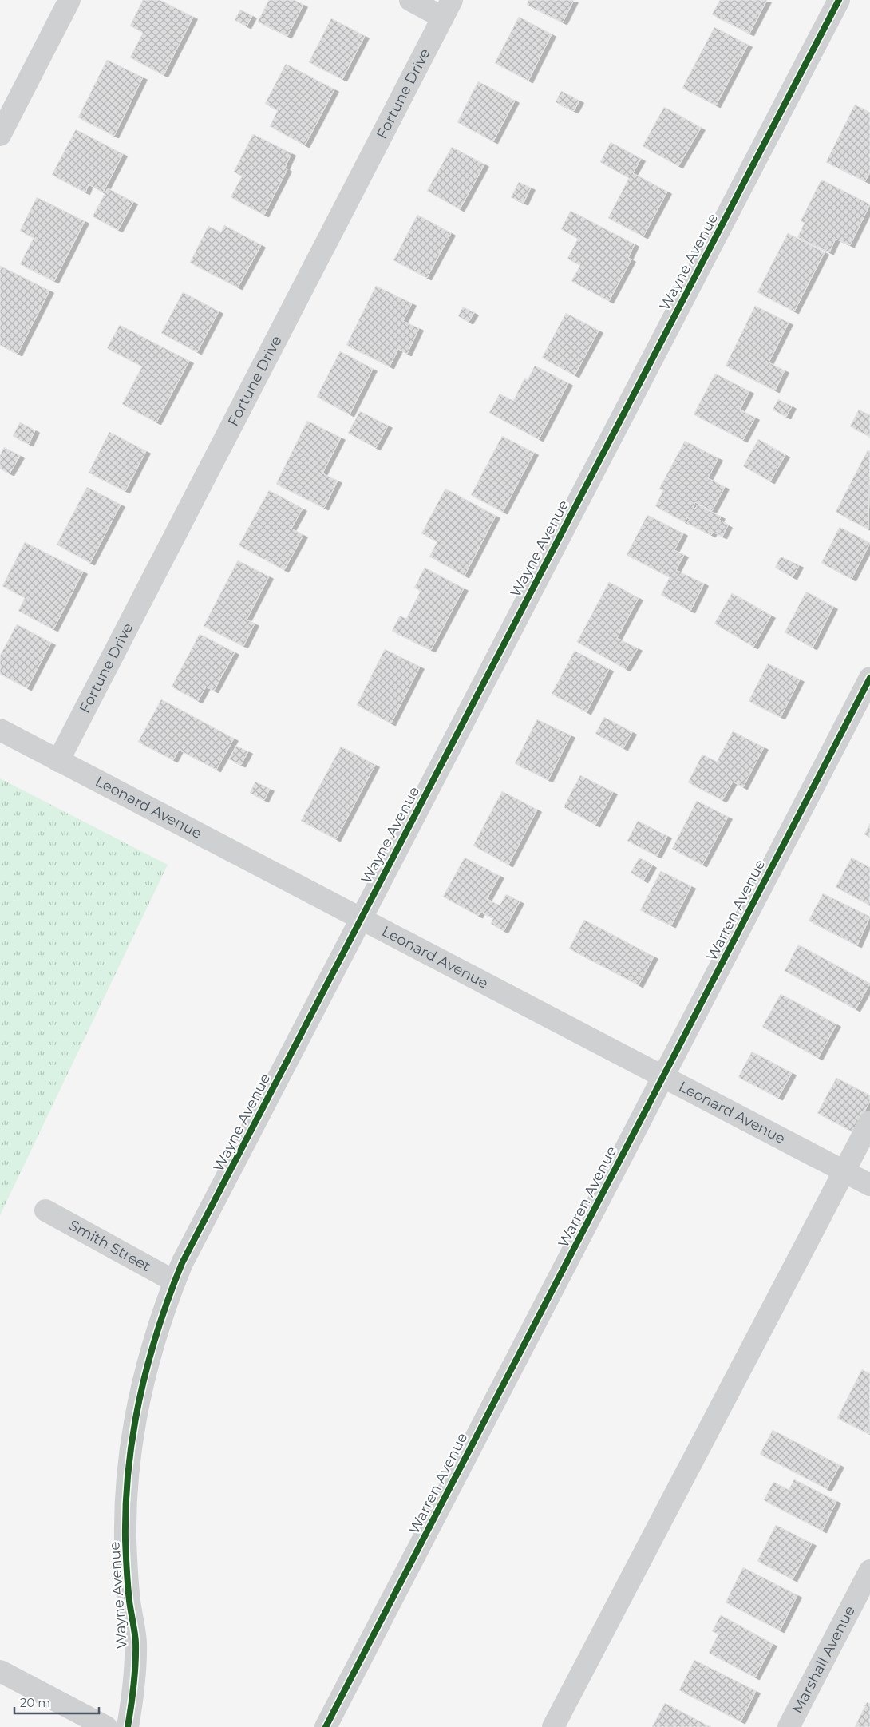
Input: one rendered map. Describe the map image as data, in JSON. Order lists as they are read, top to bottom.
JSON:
{
  "streets": {
    "street": [
      "Fortune Drive",
      "Wayne Avenue",
      "Leonard Avenue",
      "Warren Avenue",
      "Smith Street",
      "Marshall Avenue"
    ]
  },
  "crossings": [
    ["Fortune Drive", "Leonard Avenue"],
    ["Wayne Avenue", "Leonard Avenue"],
    ["Wayne Avenue", "Smith Street"],
    ["Leonard Avenue", "Warren Avenue"]
  ],
  "scale_bar": "20 m"
}
